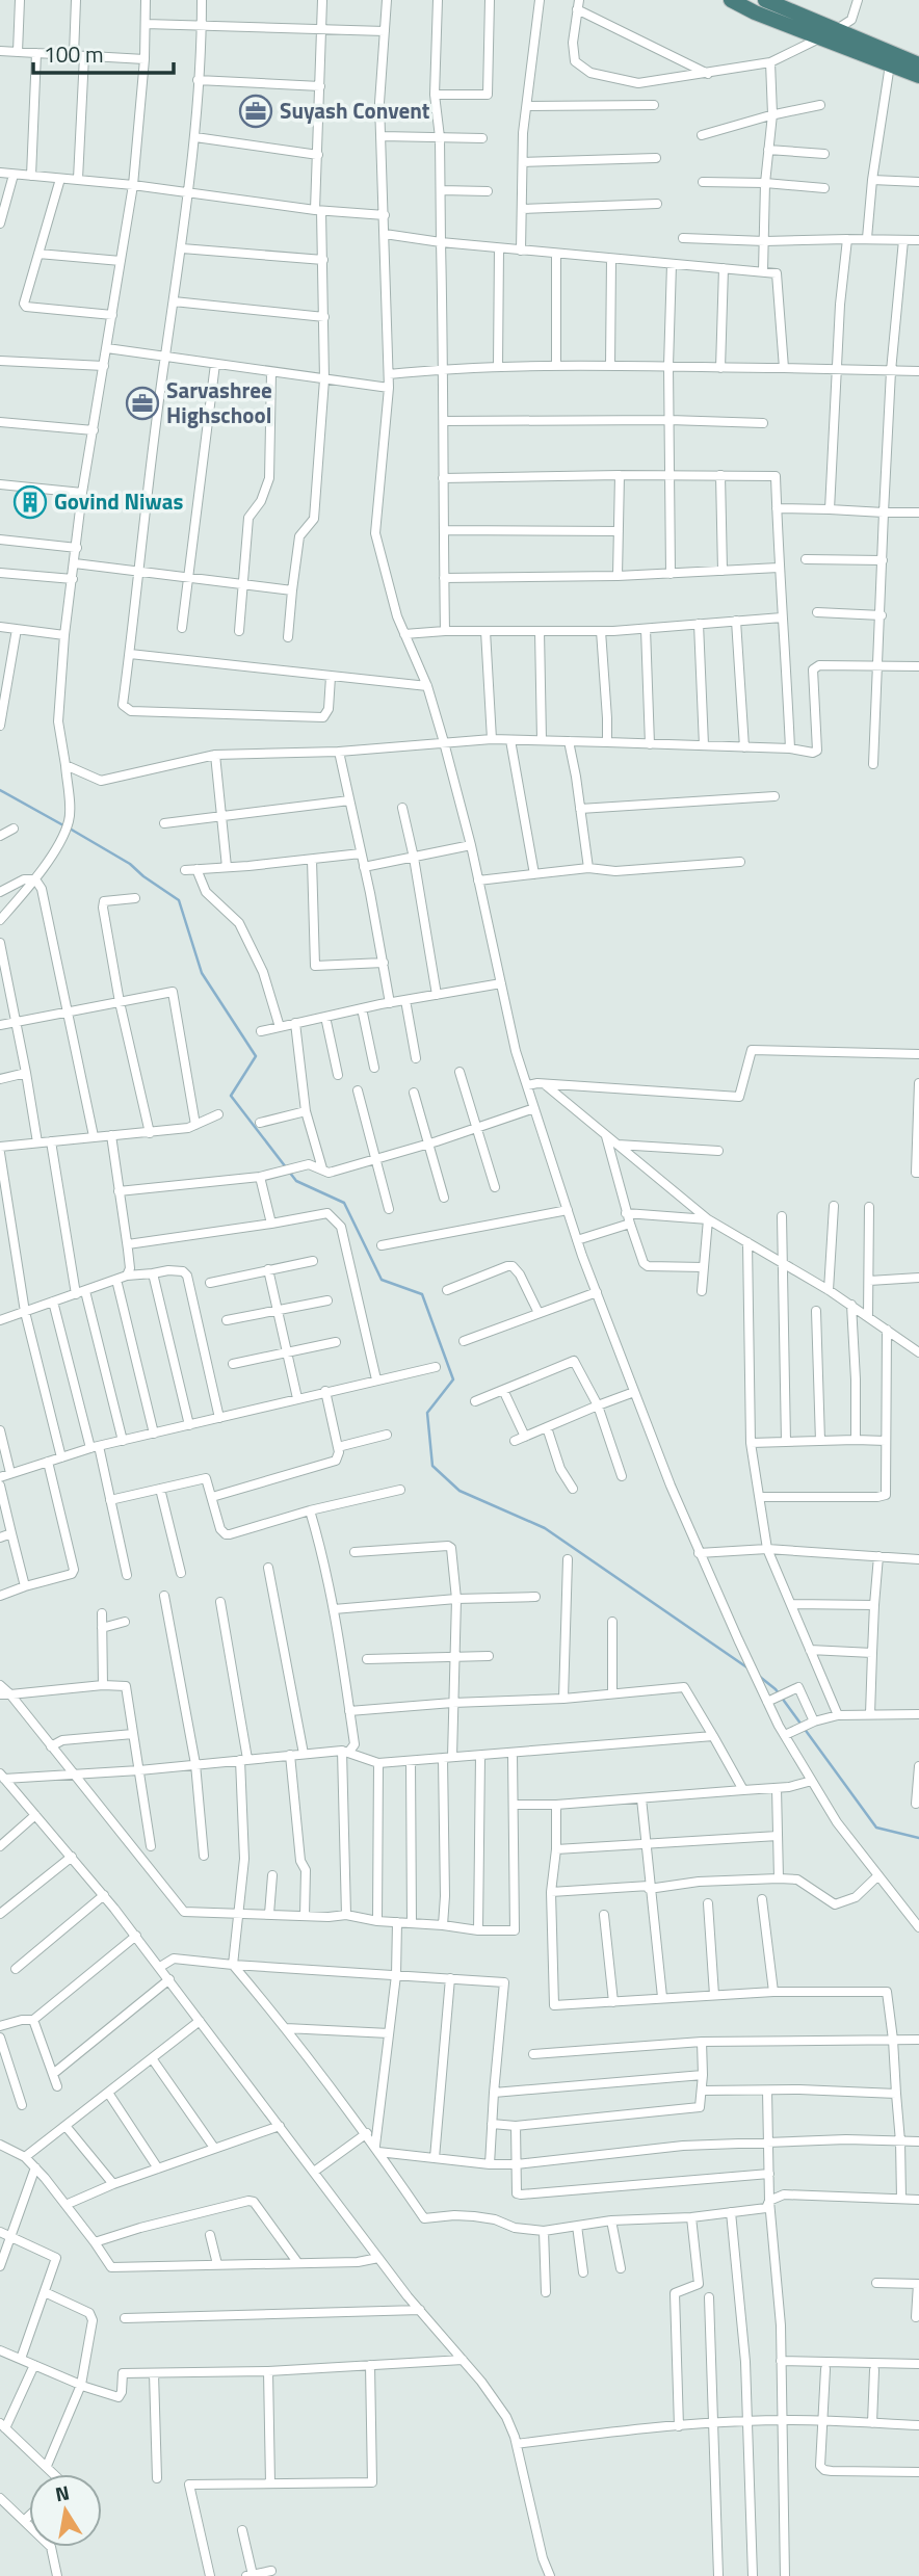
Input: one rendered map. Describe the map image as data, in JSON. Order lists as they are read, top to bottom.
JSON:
{
  "places": {
    "office": ["Suyash Convent", "Sarvashree Highschool"],
    "building": ["Govind Niwas"]
  },
  "scale_bar": "100 m",
  "north": "top"
}
